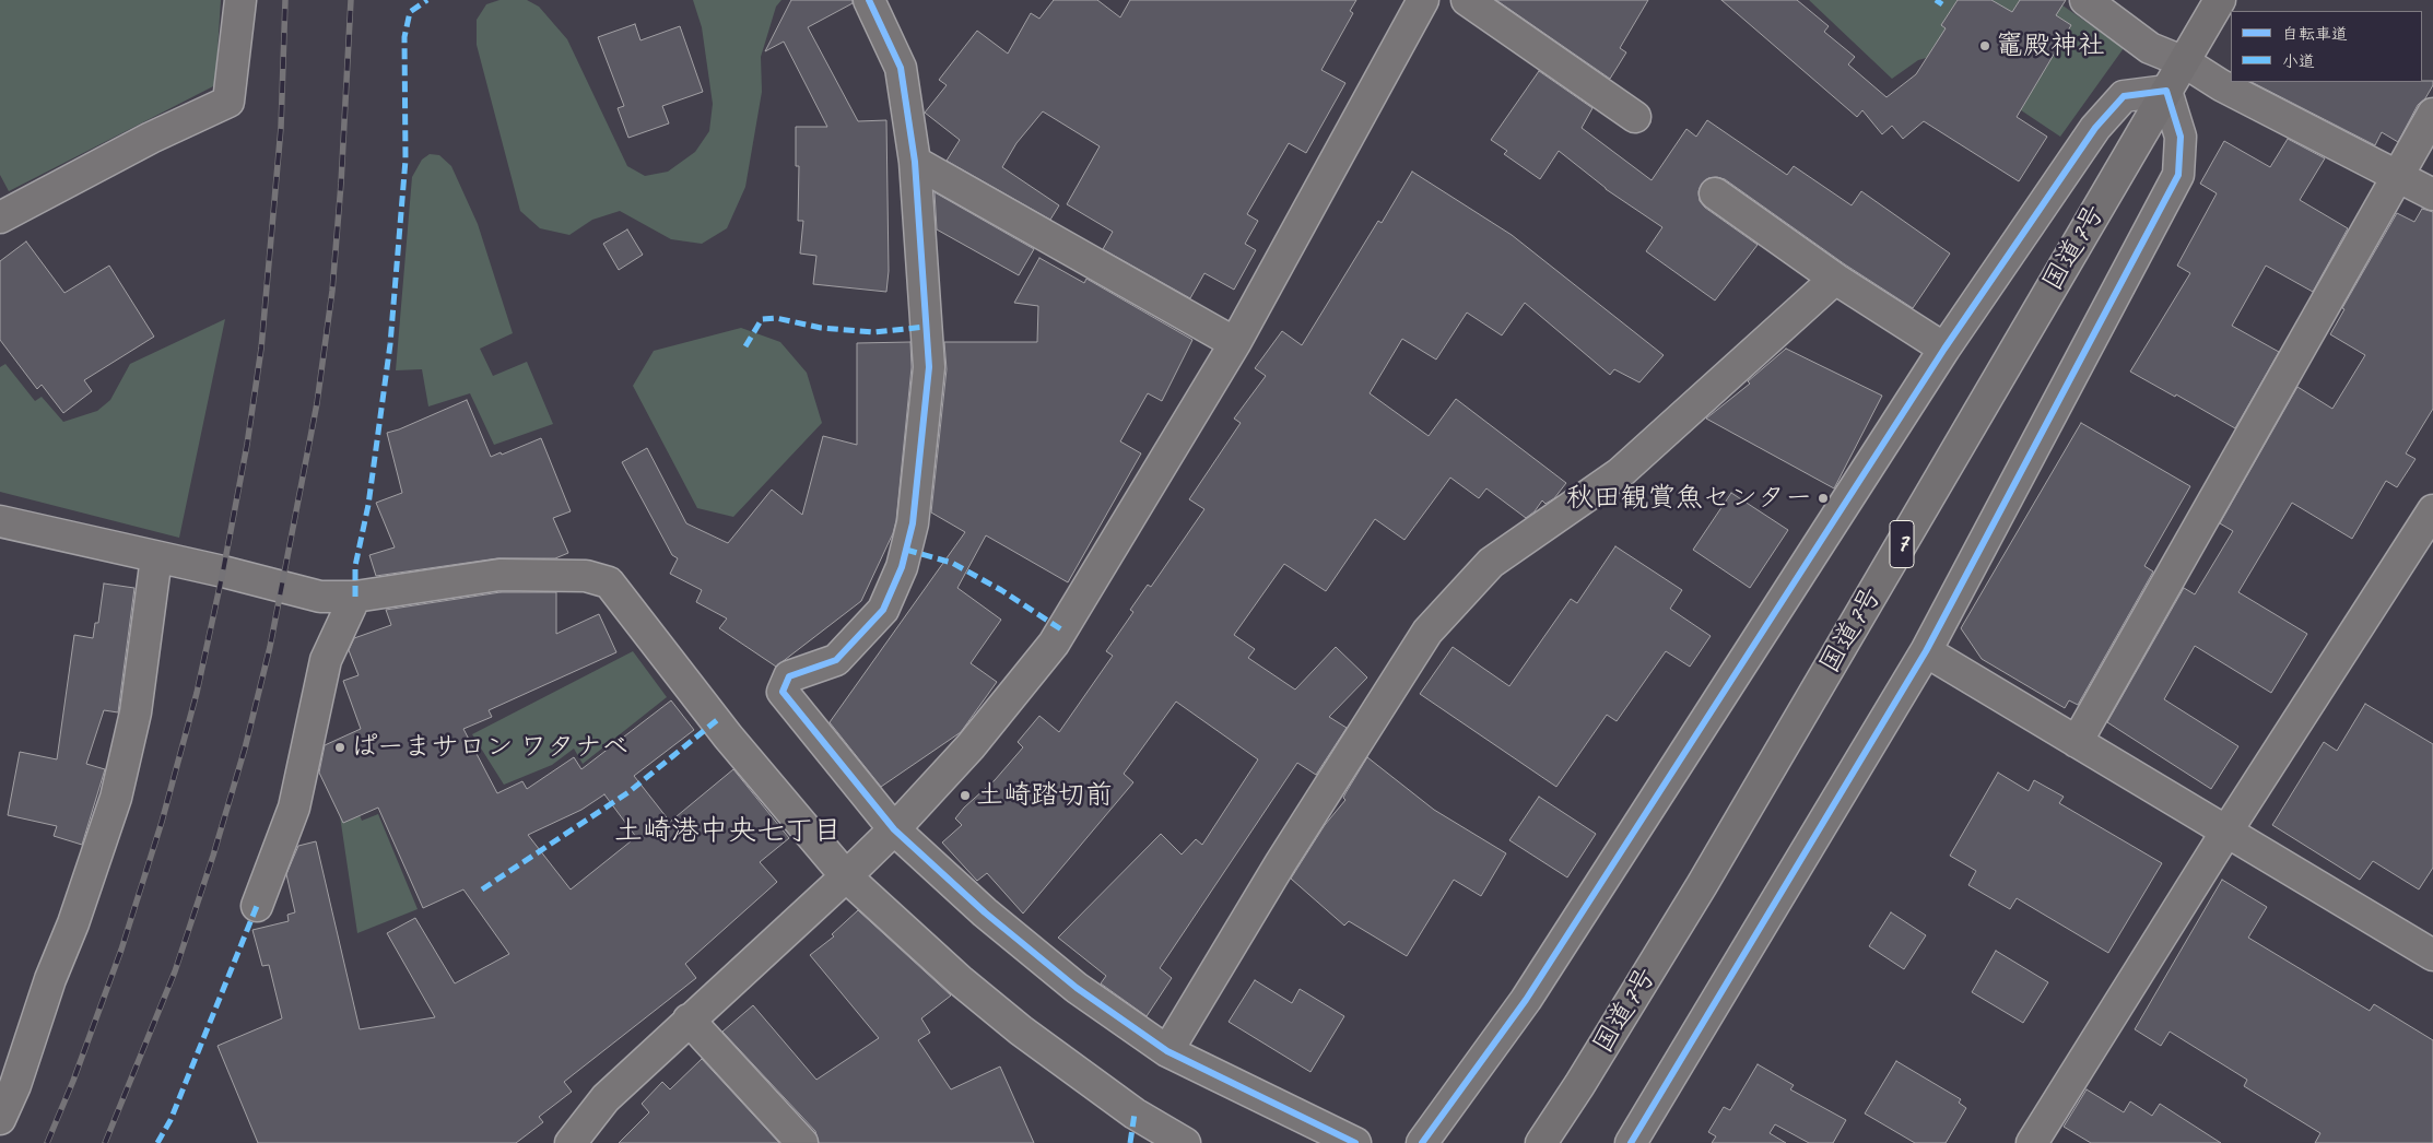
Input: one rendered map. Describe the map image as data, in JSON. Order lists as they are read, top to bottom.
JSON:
{
  "streets": {
    "highway": ["国道7号", "7"]
  },
  "districts": ["土崎港中央七丁目"],
  "places": [
    "竈殿神社",
    "秋田観賞魚センター",
    "ぱーまサロン ワタナベ",
    "土崎踏切前"
  ],
  "legend": ["自転車道", "小道"]
}
